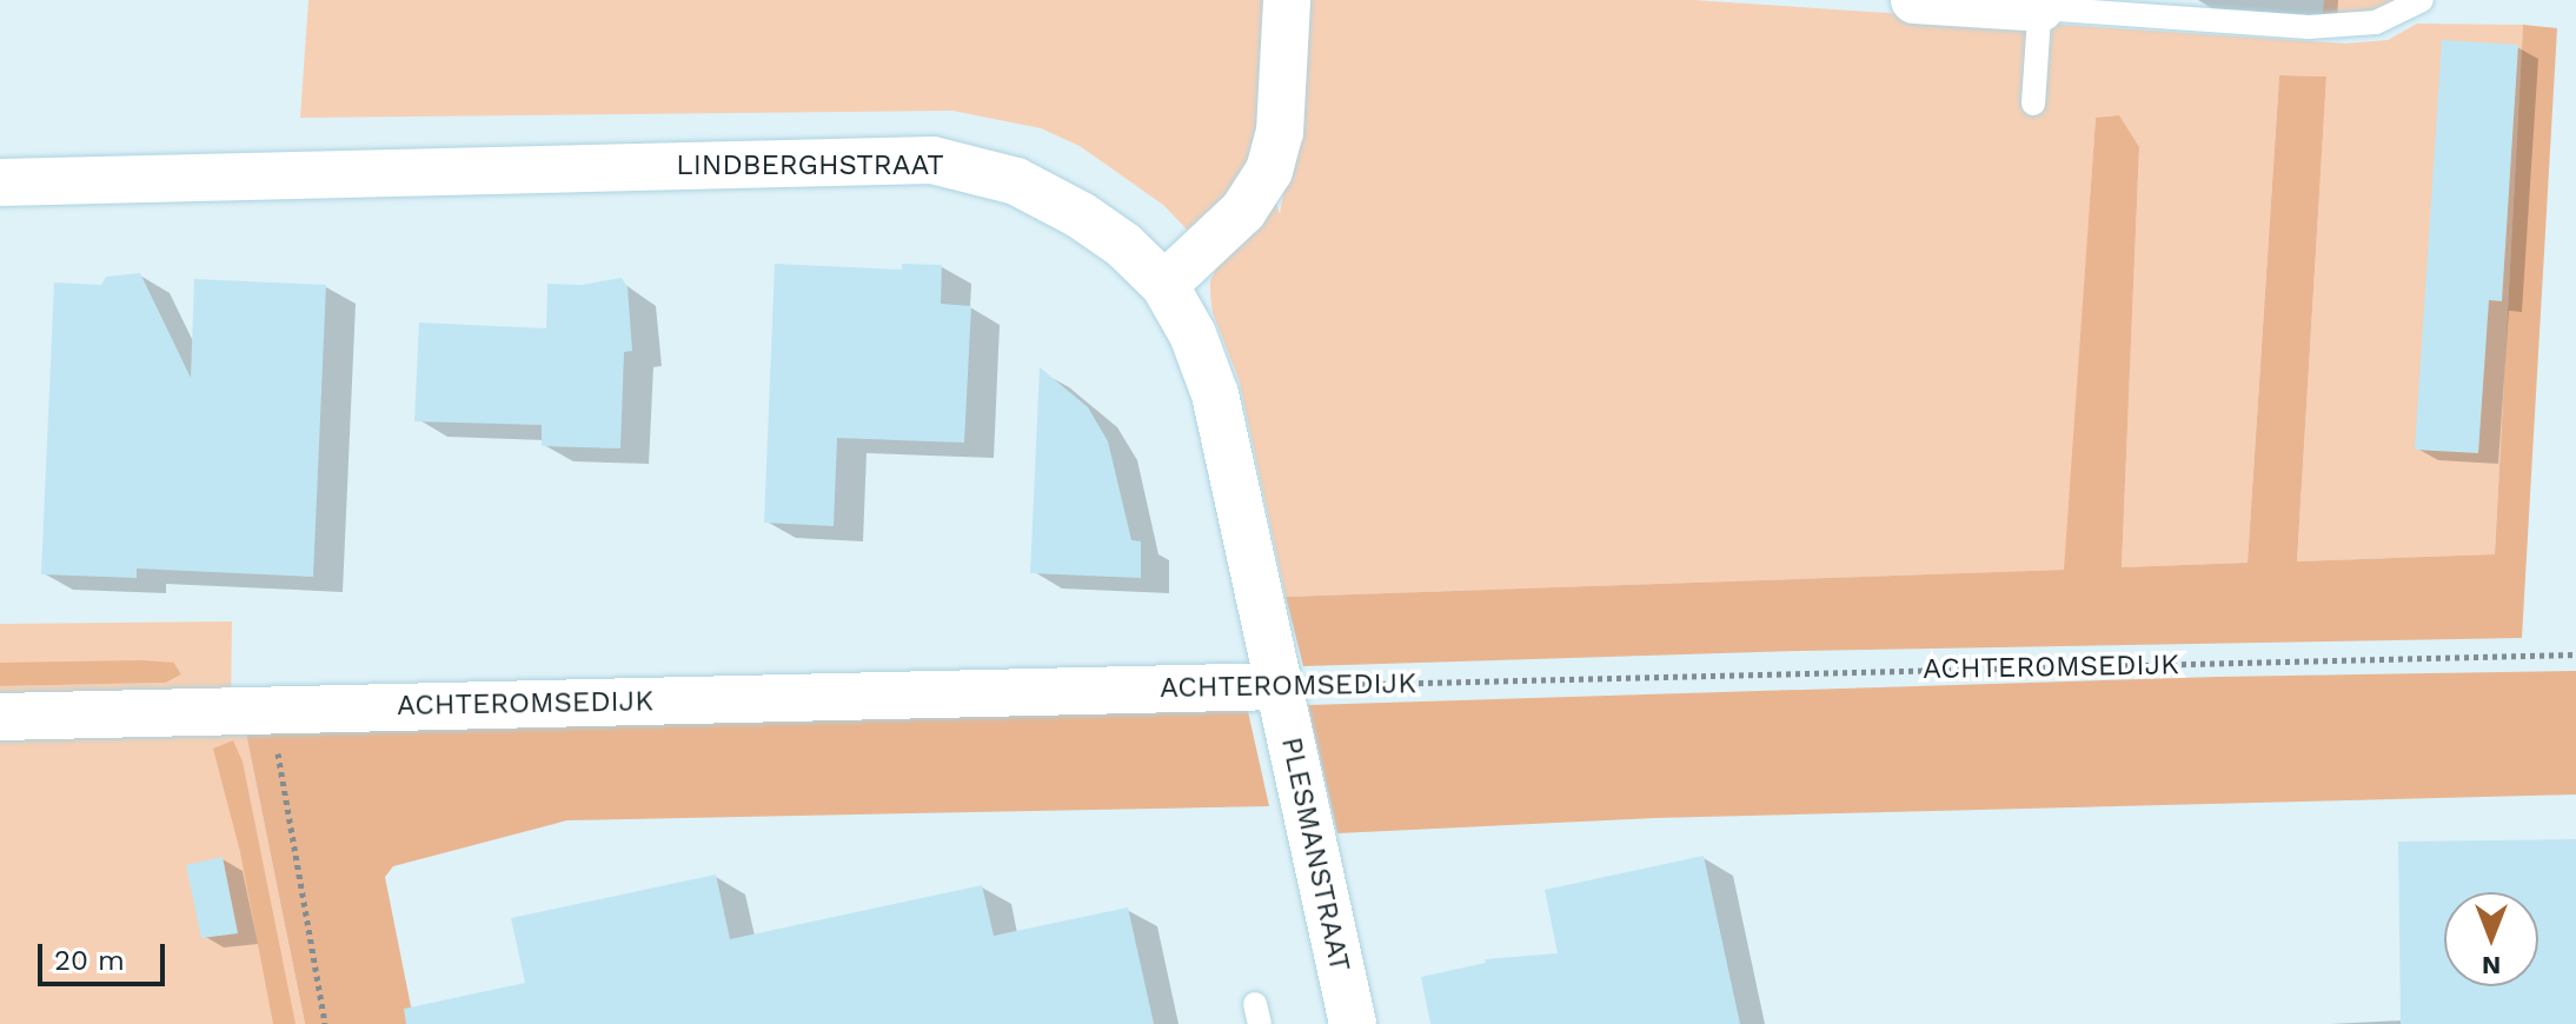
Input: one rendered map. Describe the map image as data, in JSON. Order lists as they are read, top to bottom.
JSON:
{
  "streets": {
    "street": ["LINDBERGHSTRAAT", "ACHTEROMSEDIJK", "PLESMANSTRAAT"]
  },
  "crossings": [
    ["LINDBERGHSTRAAT", "ACHTEROMSEDIJK"],
    ["LINDBERGHSTRAAT", "PLESMANSTRAAT"],
    ["ACHTEROMSEDIJK", "PLESMANSTRAAT"]
  ],
  "scale_bar": "20 m",
  "north": "bottom"
}
